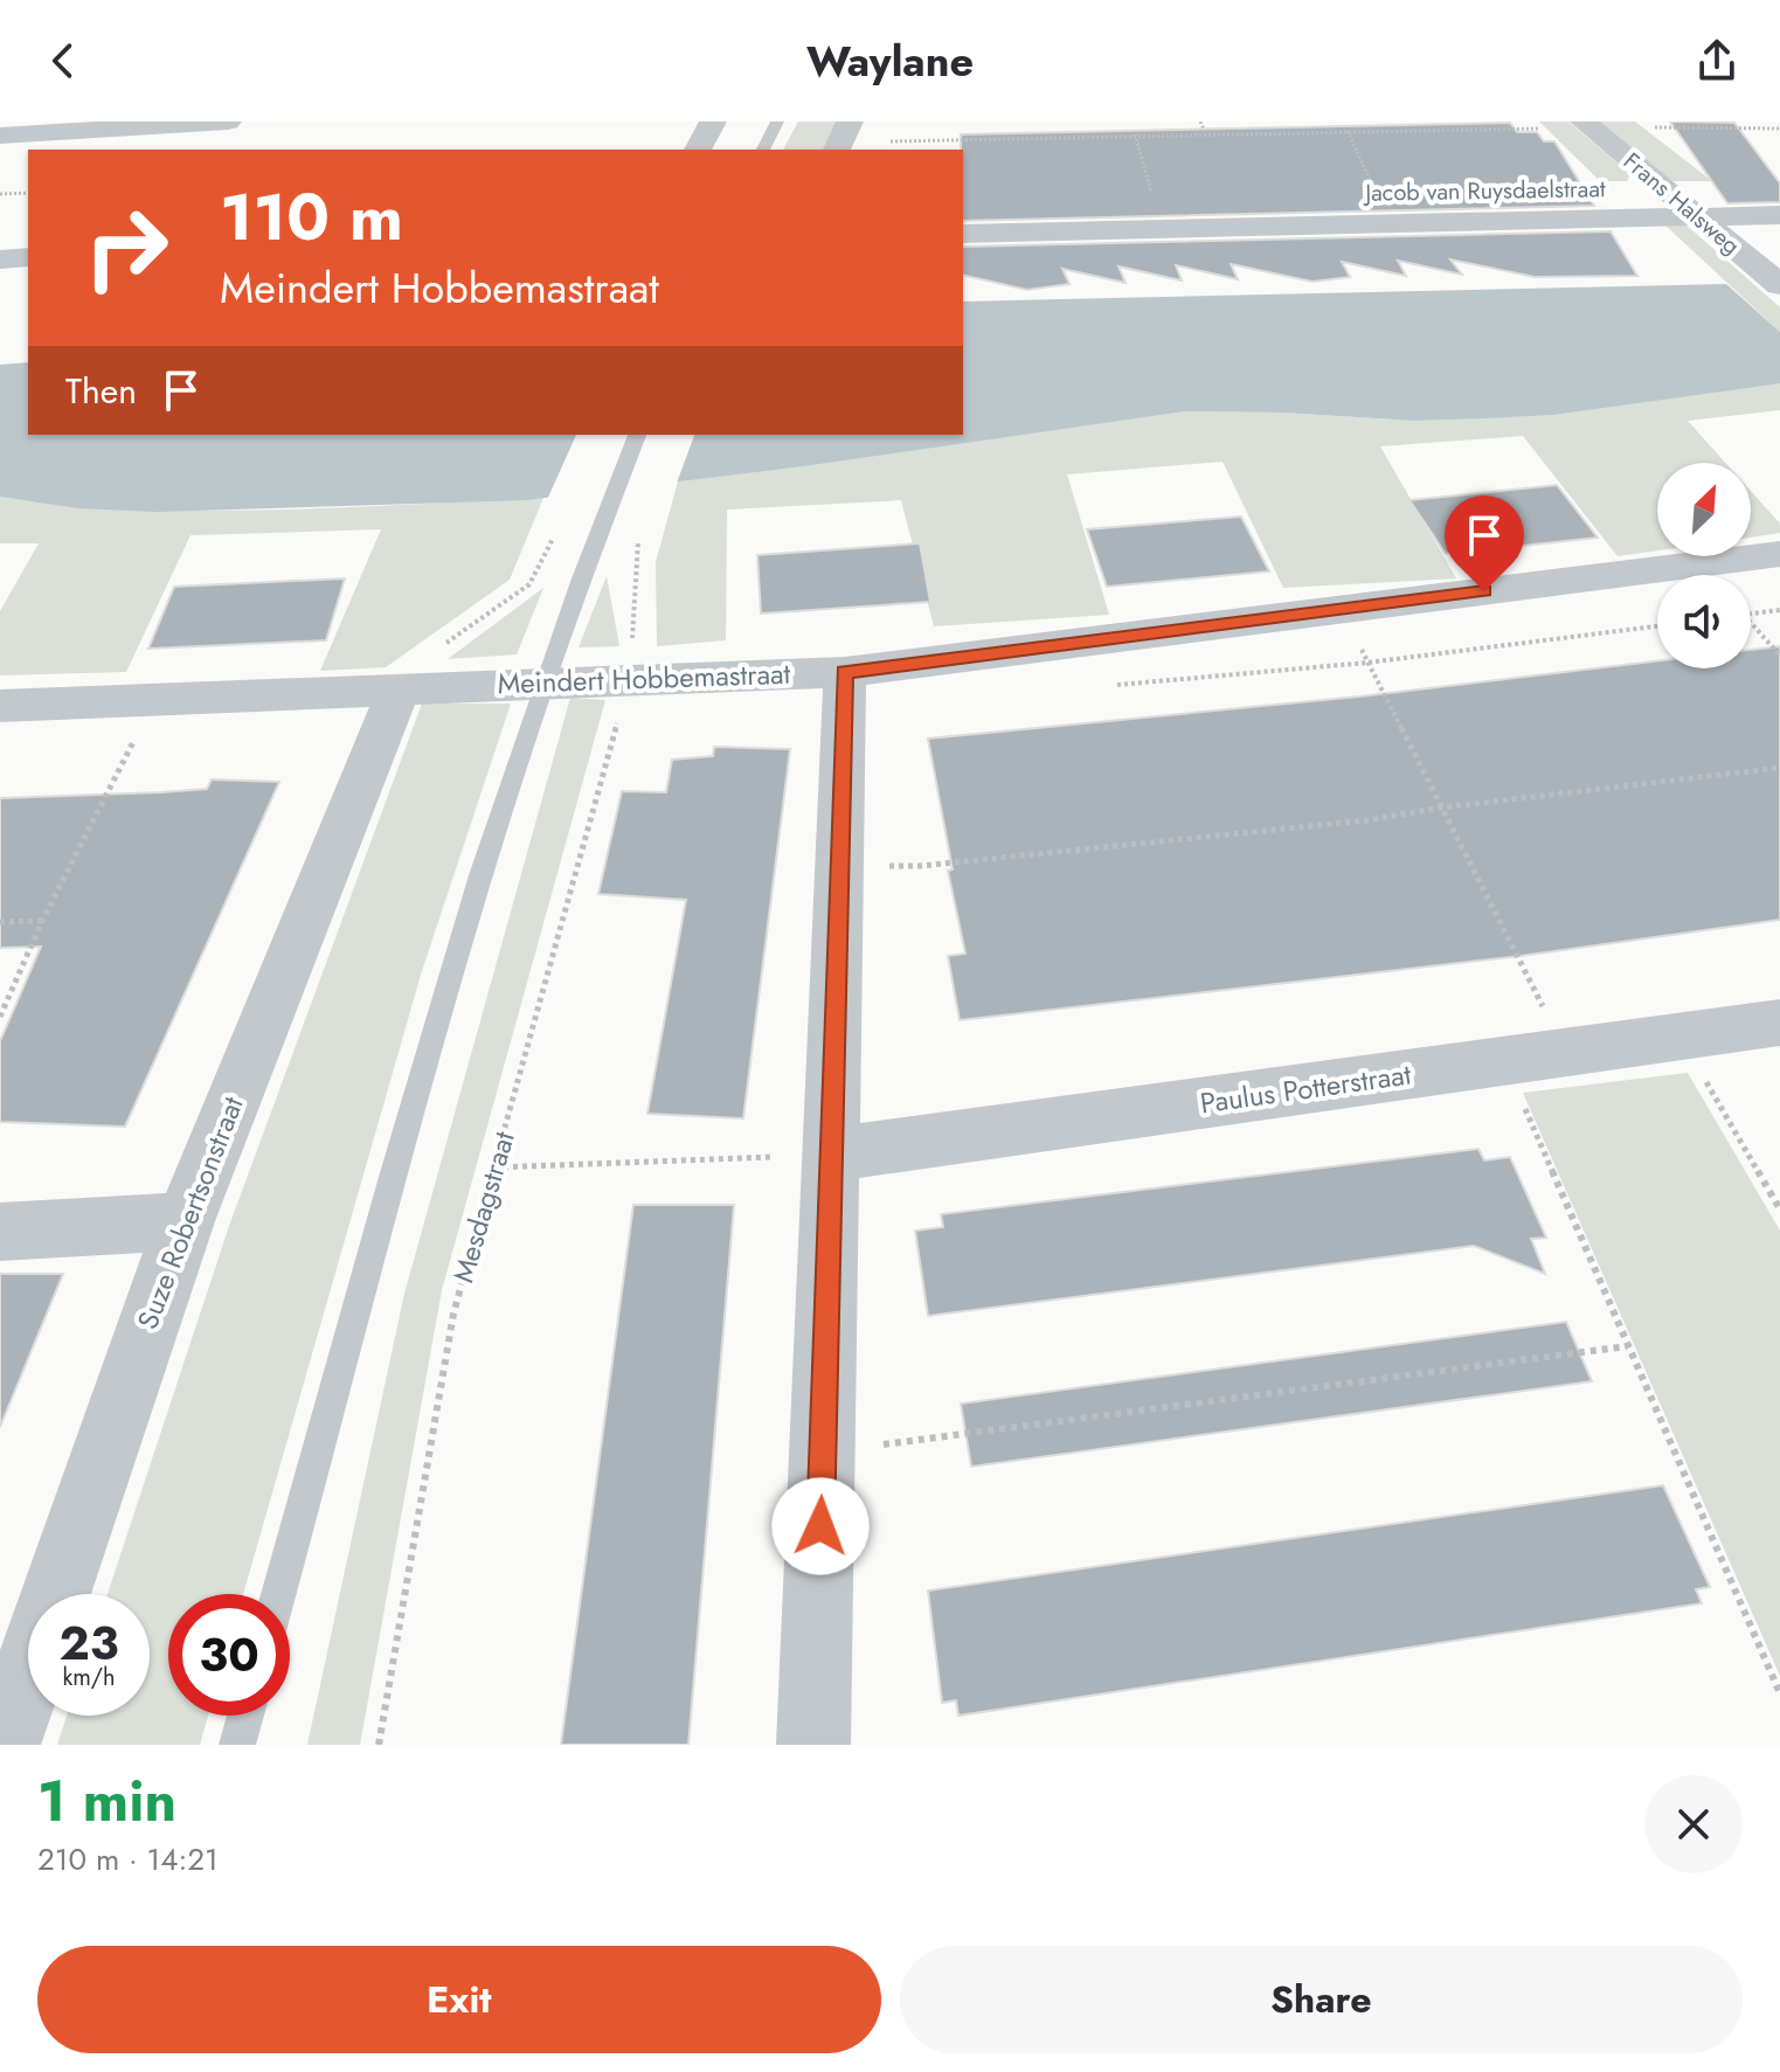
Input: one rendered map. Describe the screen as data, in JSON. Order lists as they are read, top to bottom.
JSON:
{
  "streets": {
    "street": [
      "Jacob van Ruysdaelstraat",
      "Frans Halsweg",
      "Meindert Hobbemastraat",
      "Paulus Potterstraat",
      "Suze Robertsonstraat"
    ],
    "path": ["Mesdagstraat"]
  },
  "crossings": [
    ["Jacob van Ruysdaelstraat", "Frans Halsweg"],
    ["Meindert Hobbemastraat", "Mesdagstraat"],
    ["Meindert Hobbemastraat", "Suze Robertsonstraat"]
  ],
  "north": "top right",
  "page": {
    "header": "Waylane",
    "turn": ["110 m", "Meindert Hobbemastraat"],
    "then": "Then",
    "speed": "23 km/h",
    "limit": "30",
    "heading": ["1 min", "210 m · 14:21"],
    "buttons": ["Exit", "Share"]
  }
}
